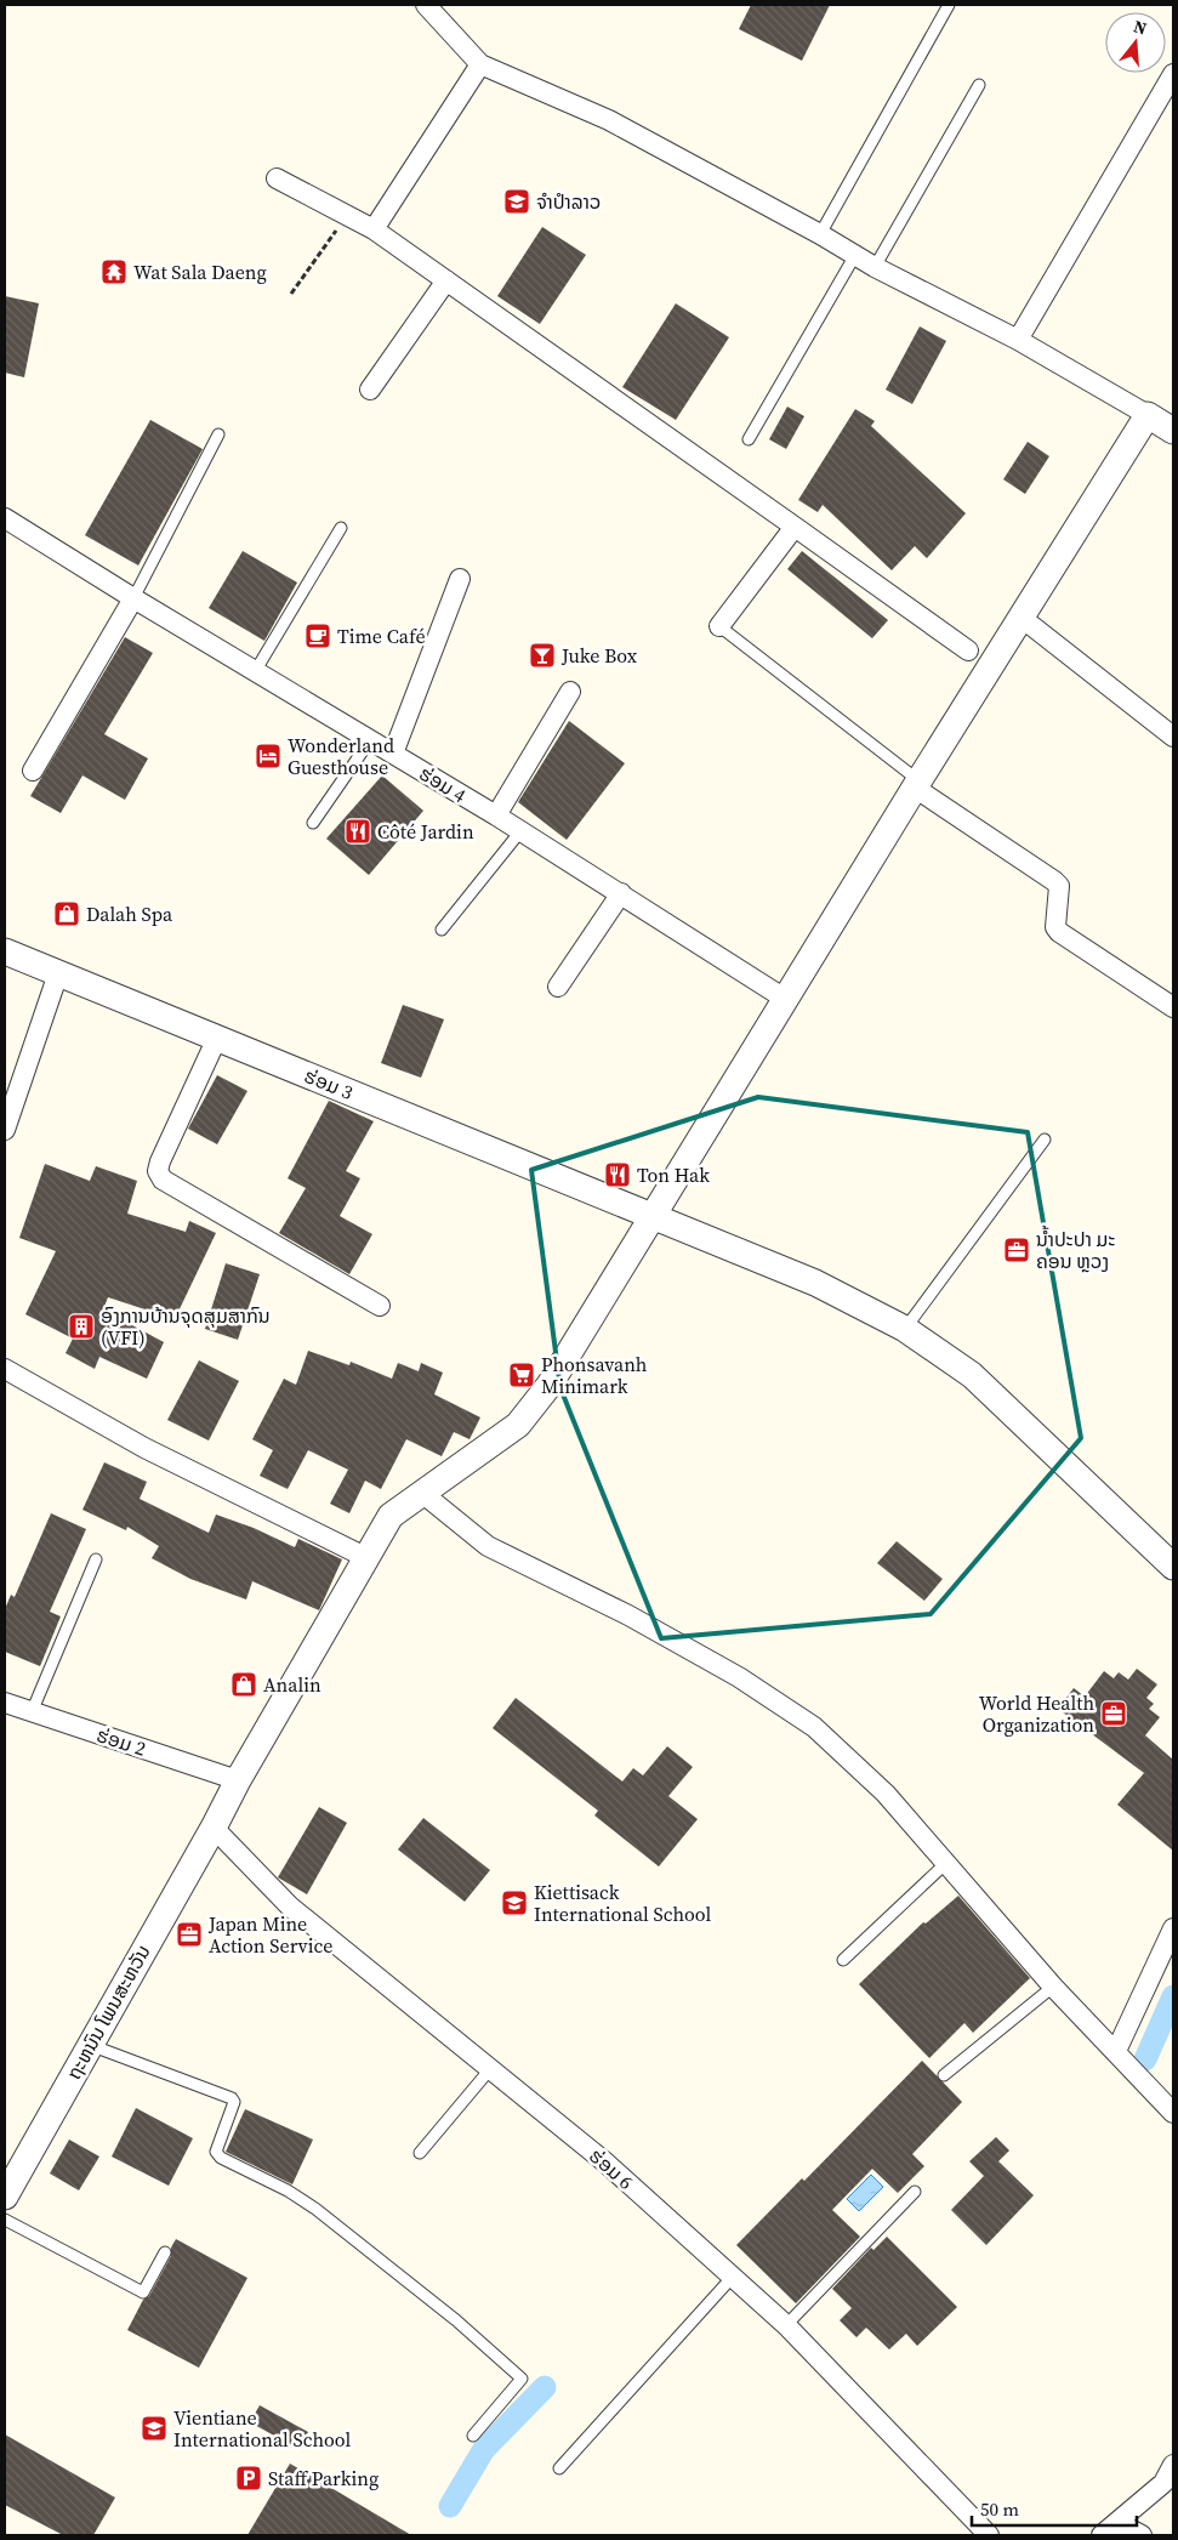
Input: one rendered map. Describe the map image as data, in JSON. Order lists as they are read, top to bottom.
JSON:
{
  "streets": {
    "street": [
      "ຮ່ອມ 4",
      "ຮ່ອມ 3",
      "ຮ່ອມ 2",
      "ຖະຫນົນ ໂພນສະຫວັນ",
      "ຮ່ອມ 6"
    ]
  },
  "crossings": [
    ["ຮ່ອມ 4", "ຖະຫນົນ ໂພນສະຫວັນ"],
    ["ຮ່ອມ 3", "ຖະຫນົນ ໂພນສະຫວັນ"],
    ["ຮ່ອມ 2", "ຖະຫນົນ ໂພນສະຫວັນ"],
    ["ຖະຫນົນ ໂພນສະຫວັນ", "ຮ່ອມ 6"]
  ],
  "places": {
    "school or university": ["ຈຳປຳລາວ", "Kiettisack International School", "Vientiane International School"],
    "temple": ["Wat Sala Daeng"],
    "cafe": ["Time Café"],
    "bar": ["Juke Box"],
    "hotel": ["Wonderland Guesthouse"],
    "restaurant": ["Côté Jardin", "Ton Hak"],
    "shop": ["Dalah Spa", "Analin"],
    "office": ["ນ້ຳປະປາ ມະ ຄອນ ຫຼວງ", "World Health Organization", "Japan Mine Action Service"],
    "building": ["ອົງການບ້ານຈຸດສຸມສາກົນ (VFI)"],
    "supermarket": ["Phonsavanh Minimark"],
    "parking": ["Staff Parking"]
  },
  "scale_bar": "50 m",
  "north": "top"
}
